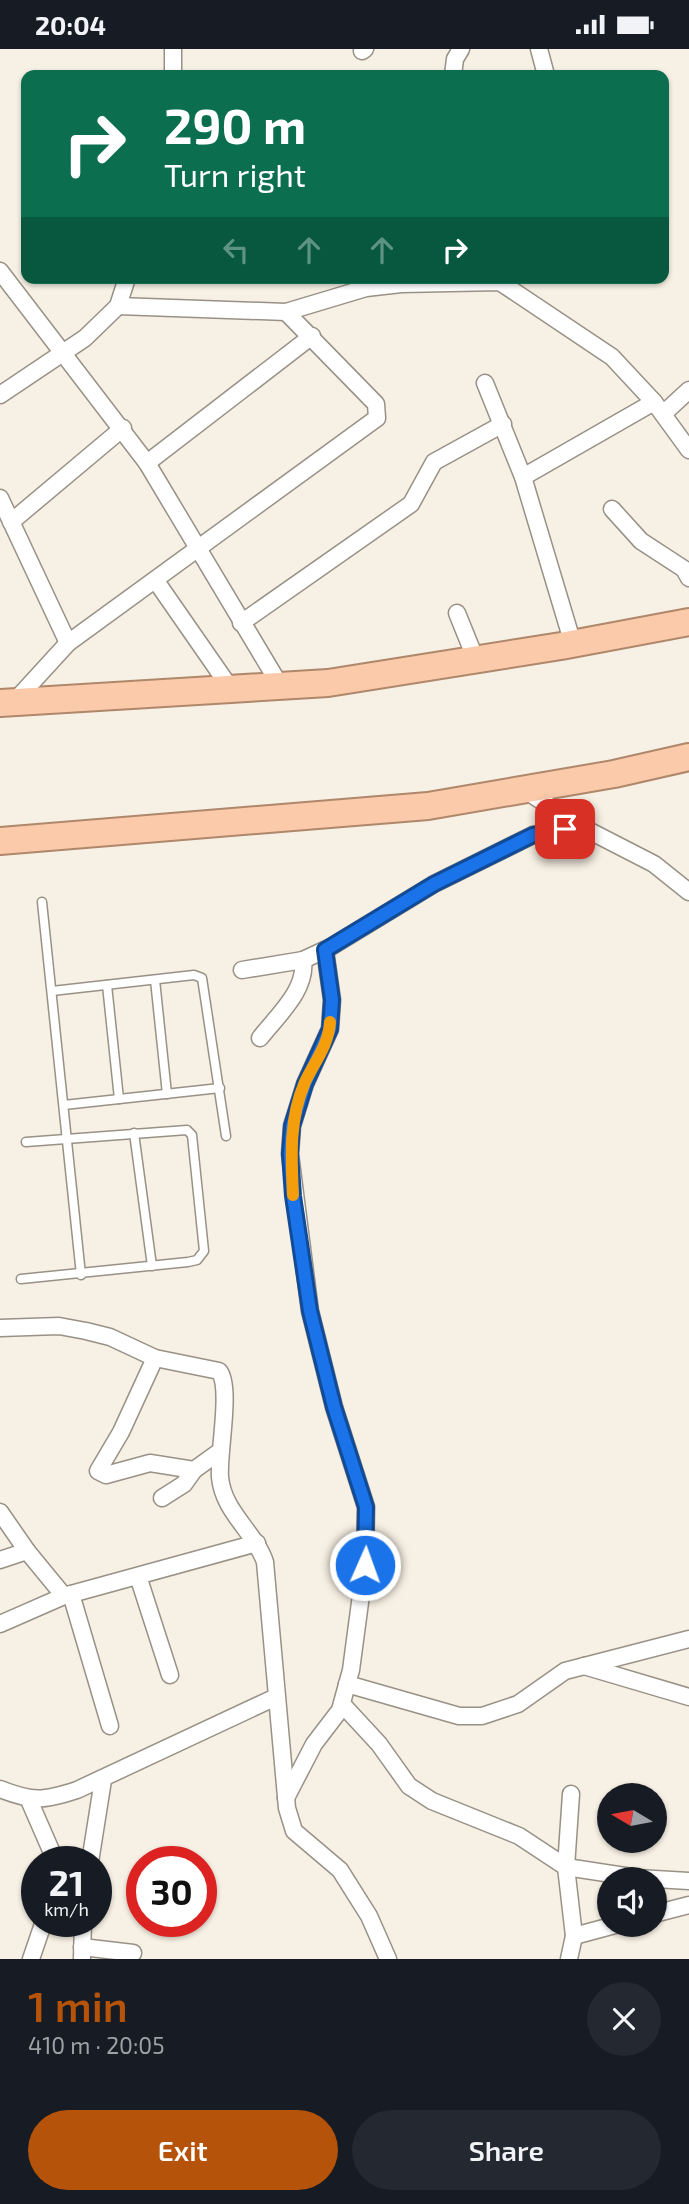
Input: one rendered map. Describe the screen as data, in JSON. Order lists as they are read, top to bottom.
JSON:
{
  "north": "left",
  "page": {
    "status": "20:04",
    "turn": ["290 m", "Turn right"],
    "speed": "21 km/h",
    "limit": "30",
    "heading": ["1 min", "410 m · 20:05"],
    "buttons": ["Exit", "Share"]
  }
}
